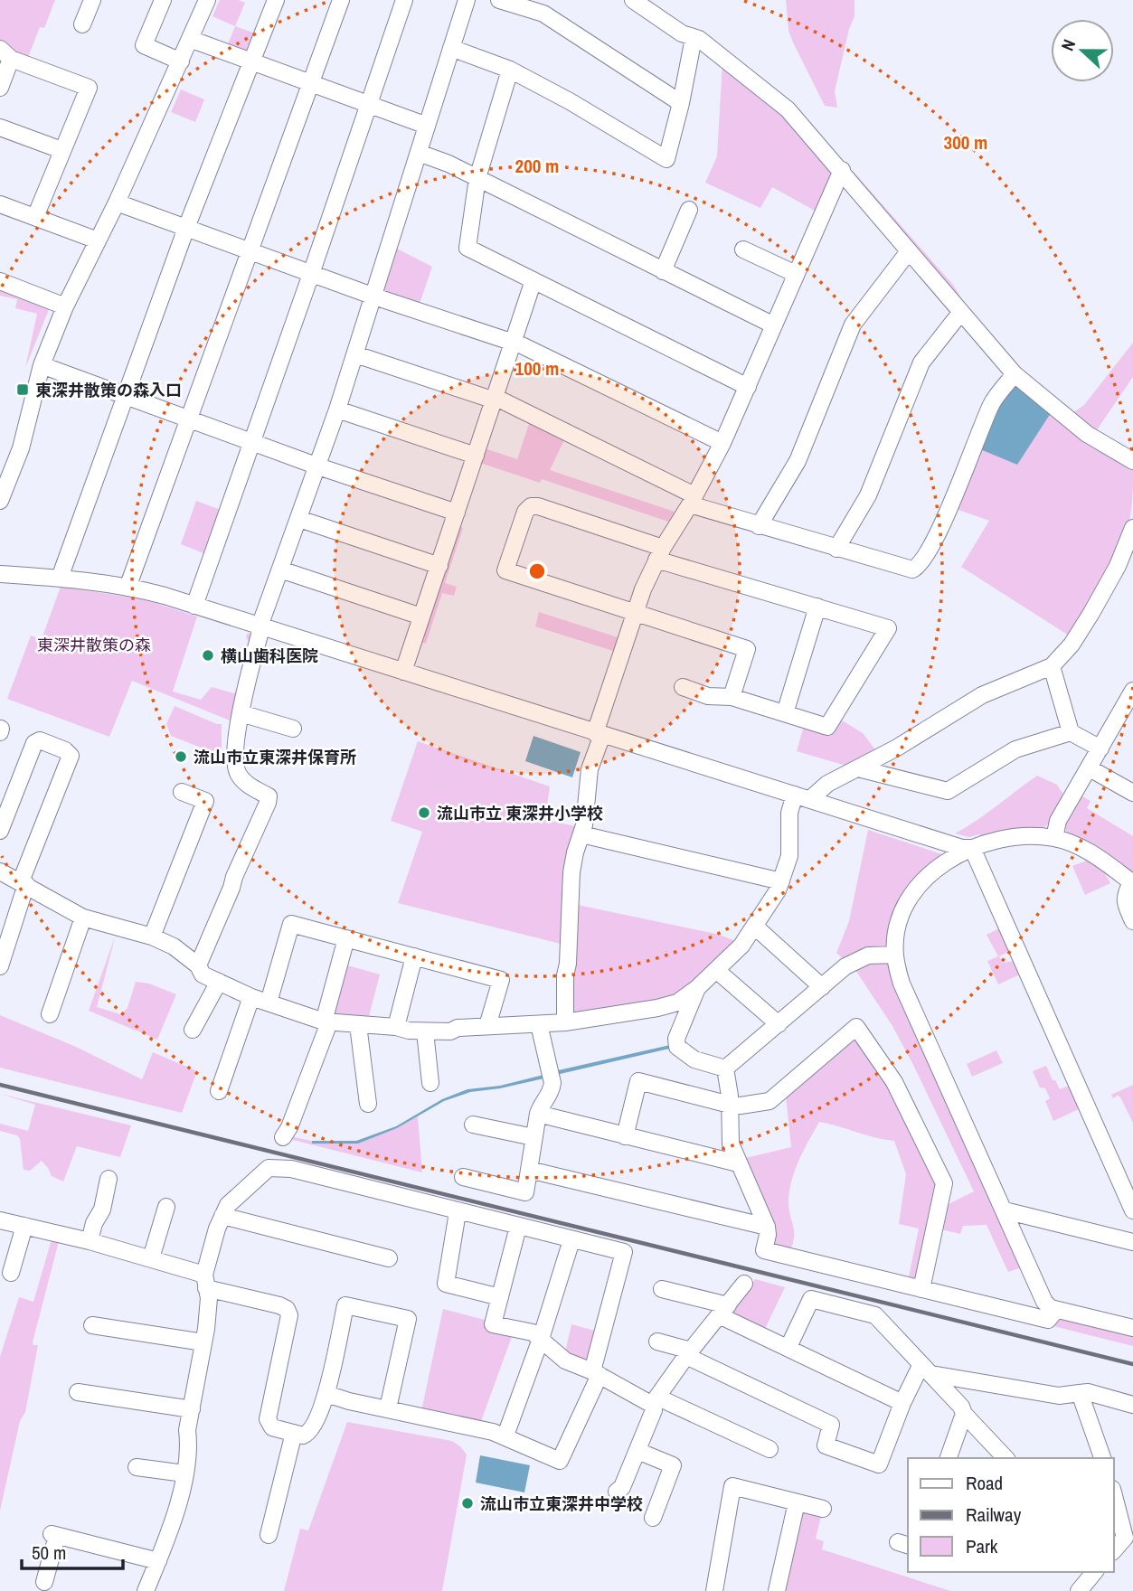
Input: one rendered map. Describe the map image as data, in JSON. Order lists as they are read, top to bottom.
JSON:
{
  "parks": ["東深井散策の森"],
  "places": {
    "transit": ["東深井散策の森入口"],
    "other": [
      "横山歯科医院",
      "流山市立東深井保育所",
      "流山市立 東深井小学校",
      "流山市立東深井中学校"
    ]
  },
  "legend": ["Road", "Railway", "Park"],
  "scale_bar": "50 m",
  "north": "left",
  "rings": ["300 m", "200 m", "100 m"]
}
